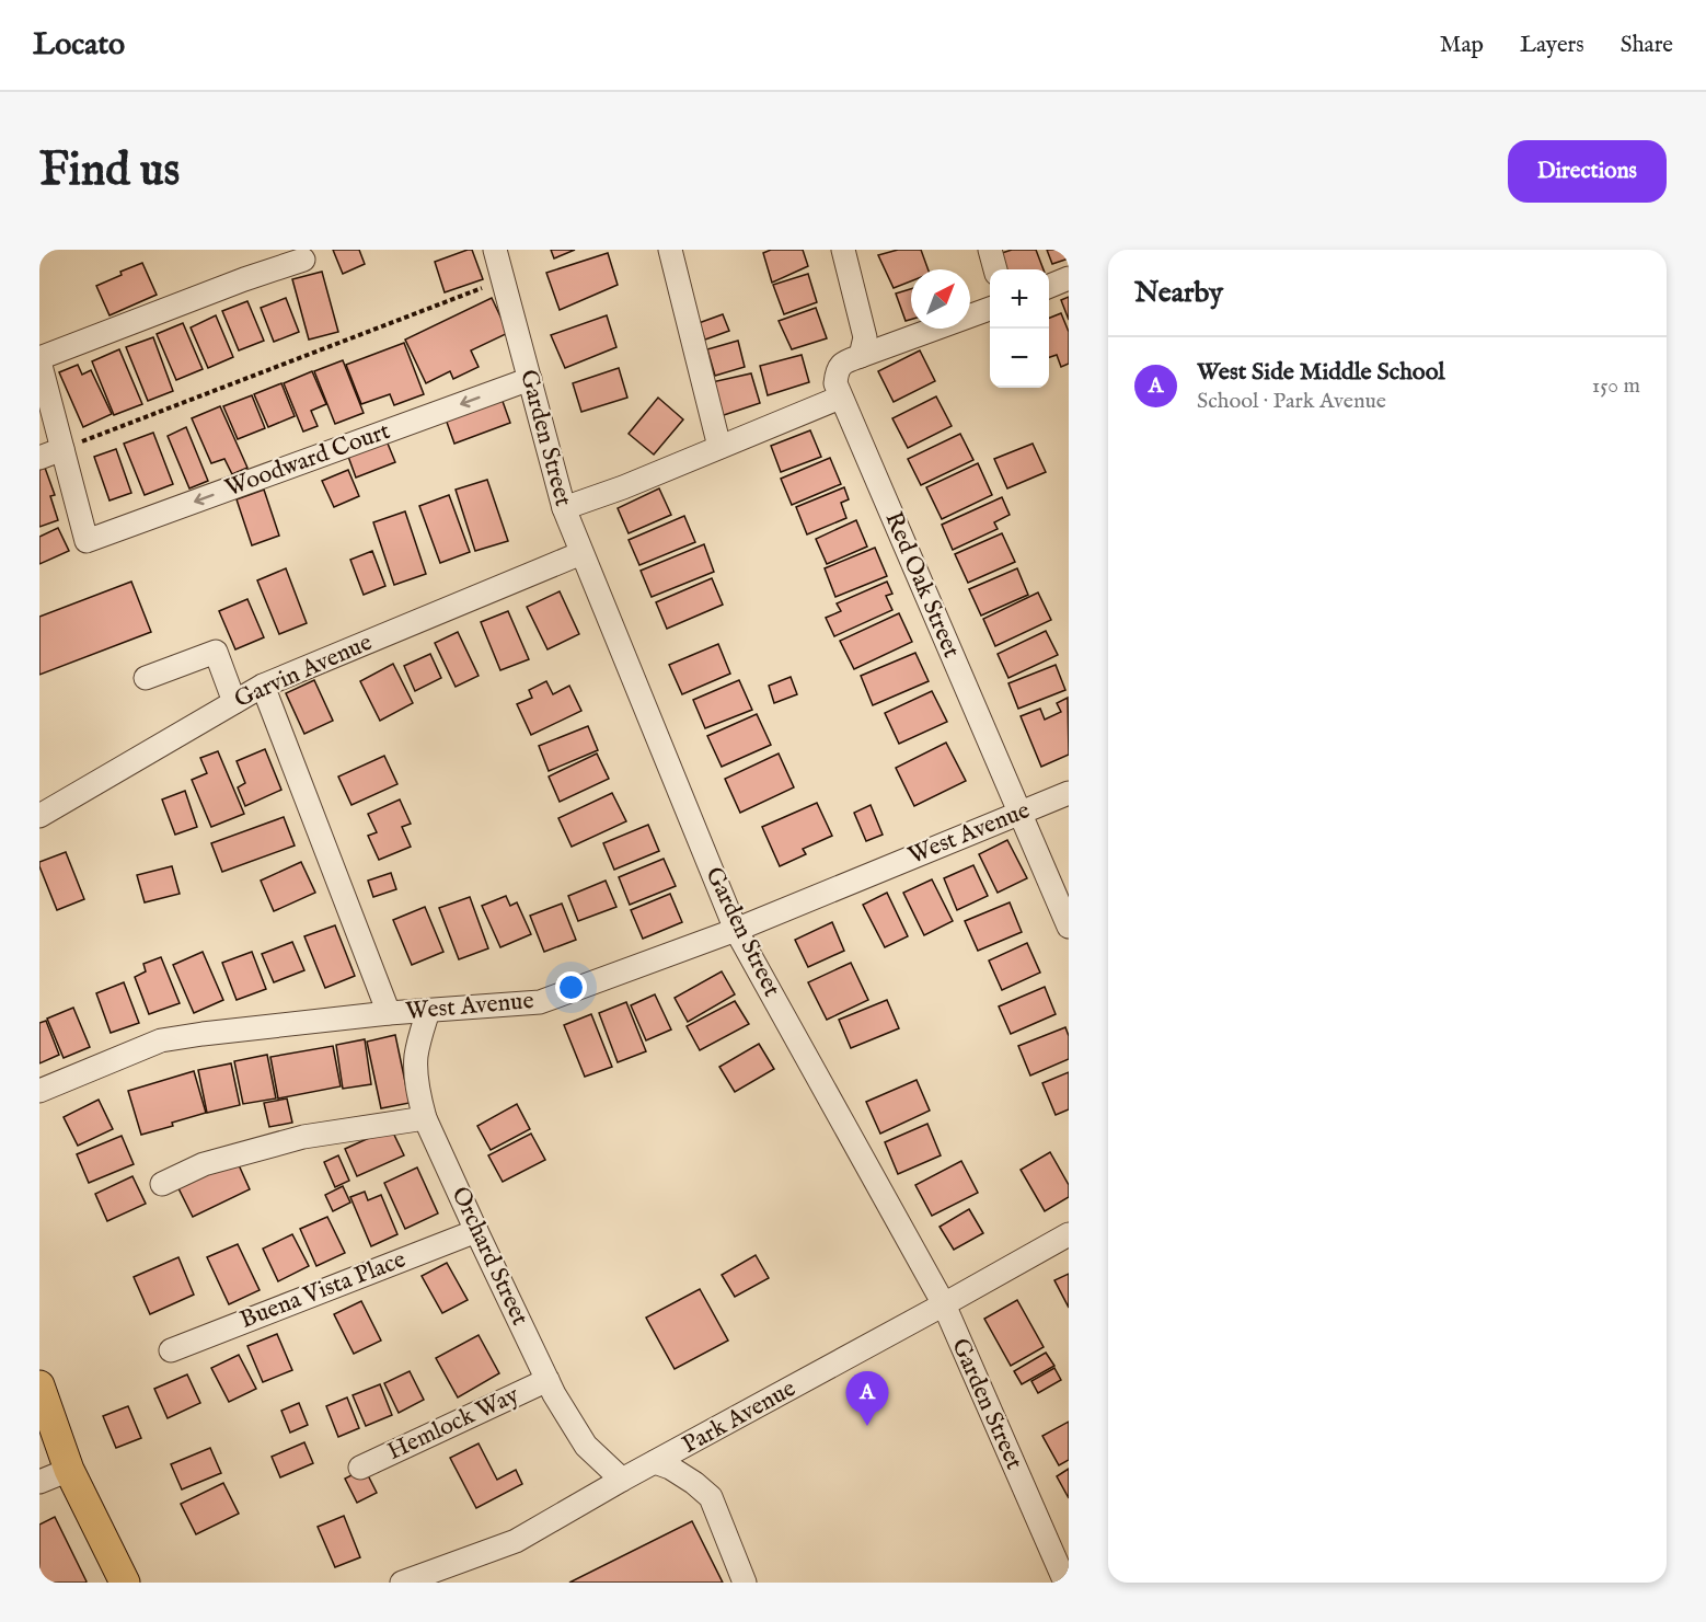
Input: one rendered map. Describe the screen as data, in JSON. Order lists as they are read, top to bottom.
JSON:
{
  "streets": {
    "street": [
      "Garden Street",
      "Woodward Court",
      "Red Oak Street",
      "Garvin Avenue",
      "West Avenue",
      "Orchard Street",
      "Buena Vista Place",
      "Park Avenue",
      "Hemlock Way"
    ]
  },
  "crossings": [
    ["Garden Street", "Woodward Court"],
    ["Garden Street", "Garvin Avenue"],
    ["Garden Street", "West Avenue"],
    ["Garden Street", "Park Avenue"],
    ["Red Oak Street", "West Avenue"],
    ["West Avenue", "Orchard Street"],
    ["Orchard Street", "Buena Vista Place"],
    ["Orchard Street", "Park Avenue"],
    ["Orchard Street", "Hemlock Way"]
  ],
  "north": "top right",
  "page": {
    "header": "Locato",
    "nav": ["Map", "Layers", "Share"],
    "buttons": "Directions",
    "title": "Find us",
    "heading": "Nearby",
    "map_buttons": ["+", "−"],
    "list": [
      {
        "mark": "A",
        "name": "West Side Middle School",
        "note": "School · Park Avenue",
        "value": "150 m"
      }
    ],
    "pins": "A"
  }
}
